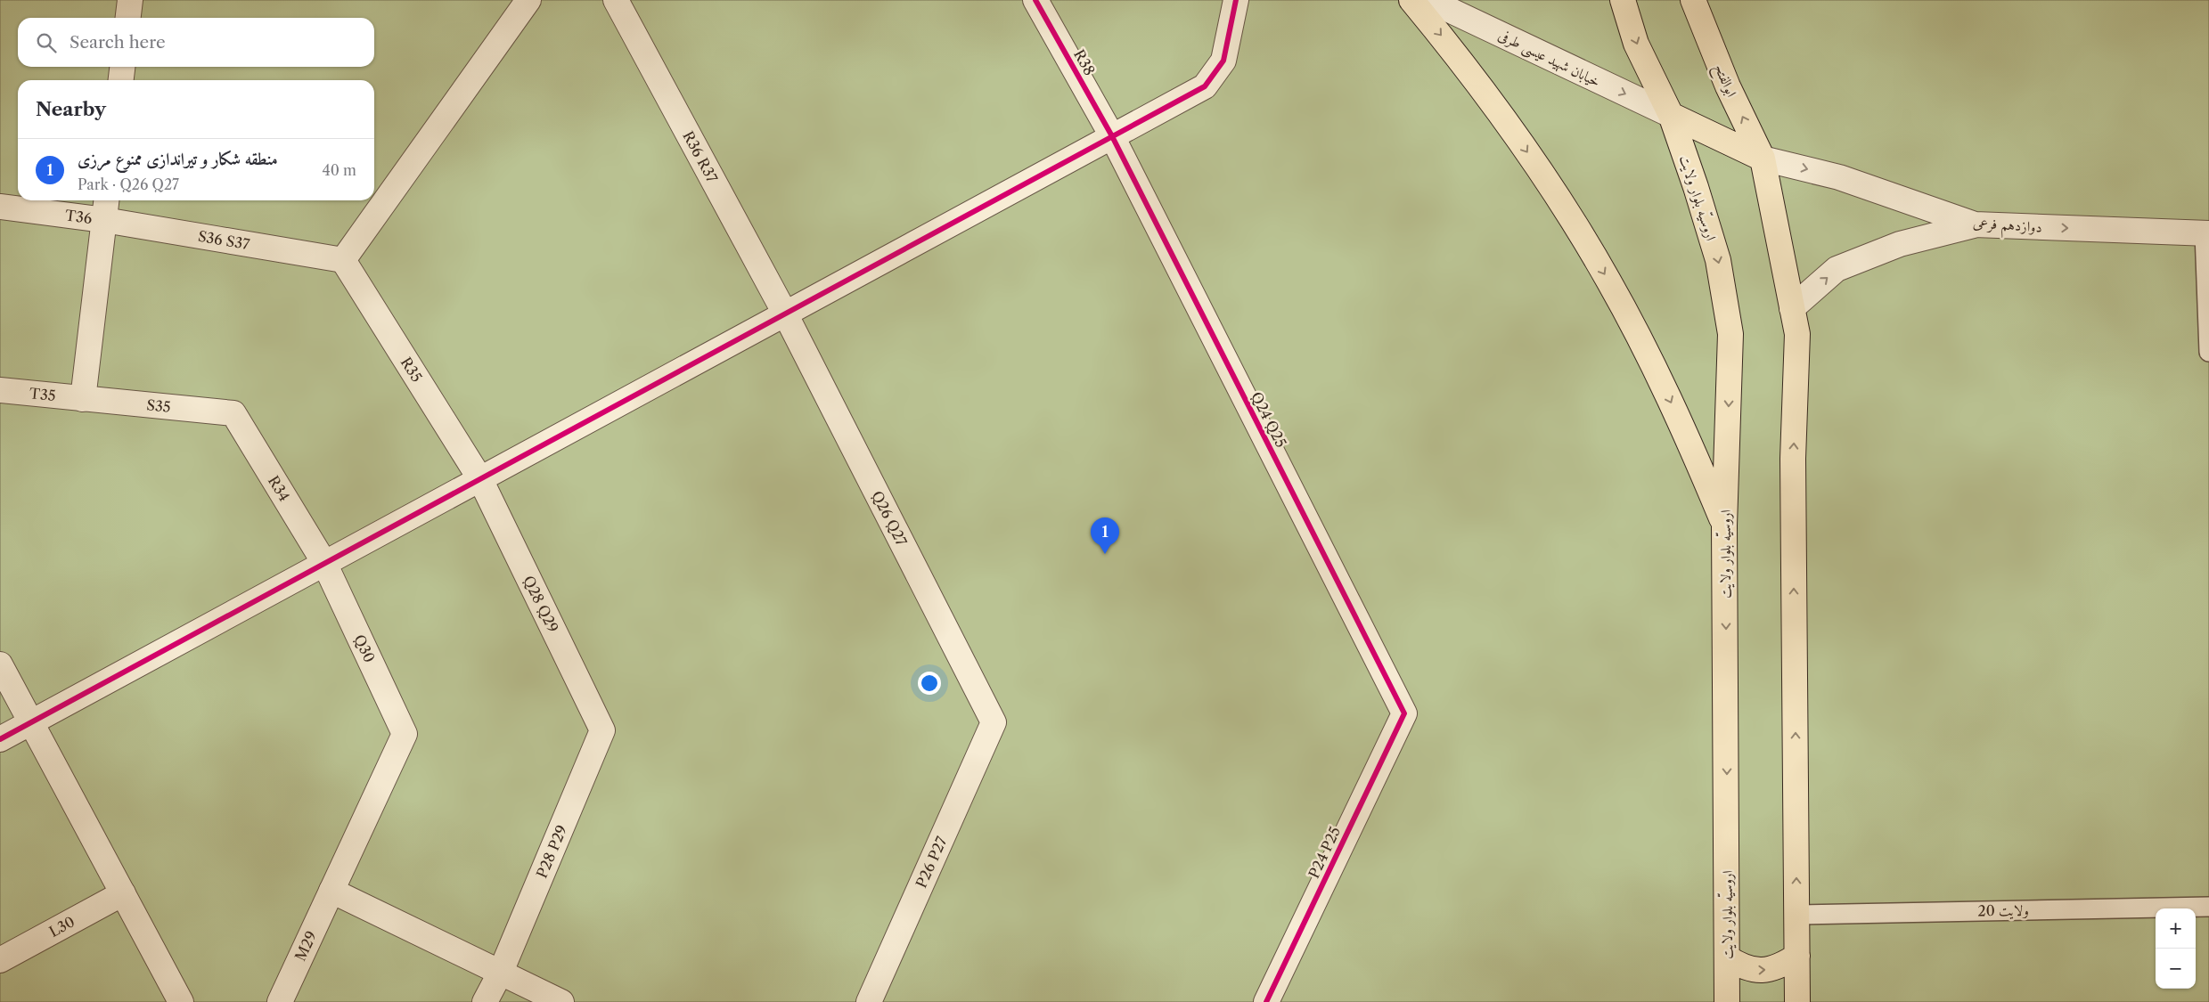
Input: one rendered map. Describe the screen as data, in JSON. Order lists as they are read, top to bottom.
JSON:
{
  "streets": {
    "main road": ["ابوالفتح", "اروسیّه بلوار ولایت"],
    "street": [
      "خیابان شهید عیسی طرفی",
      "R38",
      "R36 R37",
      "T36",
      "دوازدهم فرعی",
      "S36 S37",
      "R35",
      "T35",
      "S35",
      "Q24 Q25",
      "R34",
      "Q26 Q27",
      "Q28 Q29",
      "Q30",
      "P28 P29",
      "P24 P25",
      "P26 P27",
      "L30",
      "M29"
    ],
    "lane": ["ولایت 20"]
  },
  "crossings": [
    ["خیابان شهید عیسی طرفی", "اروسیّه بلوار ولایت"],
    ["R38", "Q24 Q25"],
    ["ابوالفتح", "دوازدهم فرعی"],
    ["R36 R37", "Q26 Q27"],
    ["T36", "S36 S37"],
    ["S36 S37", "R35"],
    ["R35", "Q28 Q29"],
    ["T35", "S35"],
    ["S35", "R34"],
    ["Q24 Q25", "P24 P25"],
    ["R34", "Q30"],
    ["Q26 Q27", "P26 P27"],
    ["Q28 Q29", "P28 P29"],
    ["Q30", "M29"]
  ],
  "one_way": ["خیابان شهید عیسی طرفی", "دوازدهم فرعی"],
  "page": {
    "search": "Search here",
    "heading": "Nearby",
    "list": [
      {
        "mark": "1",
        "name": "منطقه شکار و تیراندازی ممنوع مرزی",
        "note": "Park · Q26 Q27",
        "value": "40 m"
      }
    ],
    "pins": "1",
    "map_buttons": ["+", "−"]
  }
}
